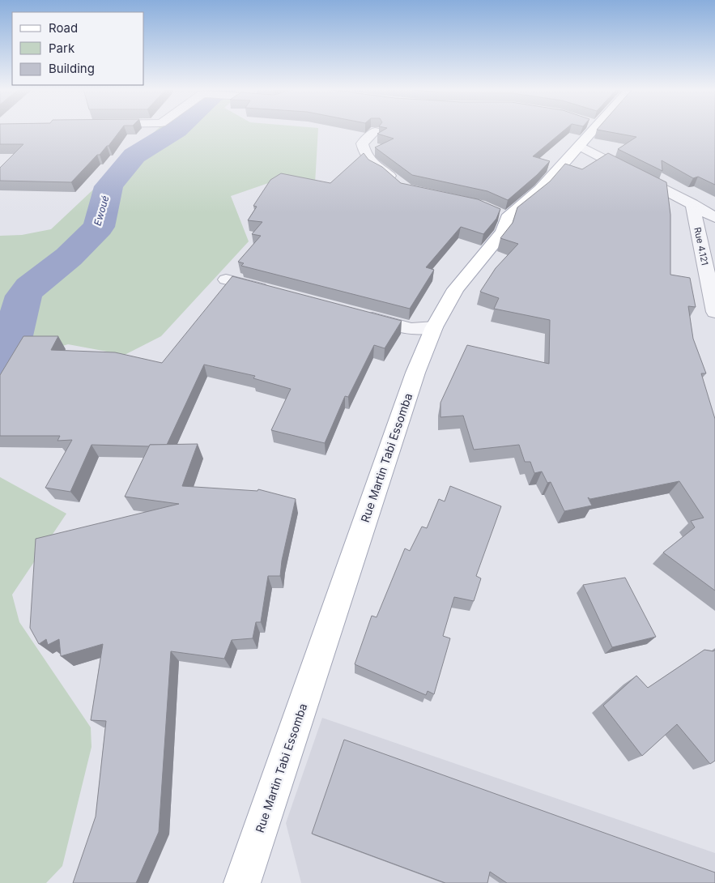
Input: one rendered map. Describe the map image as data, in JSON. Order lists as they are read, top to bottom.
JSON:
{
  "streets": {
    "main road": ["Rue Martin Tabi Essomba"],
    "street": ["Rue 4.121"]
  },
  "water": ["Ewoué"],
  "legend": ["Road", "Park", "Building"]
}
